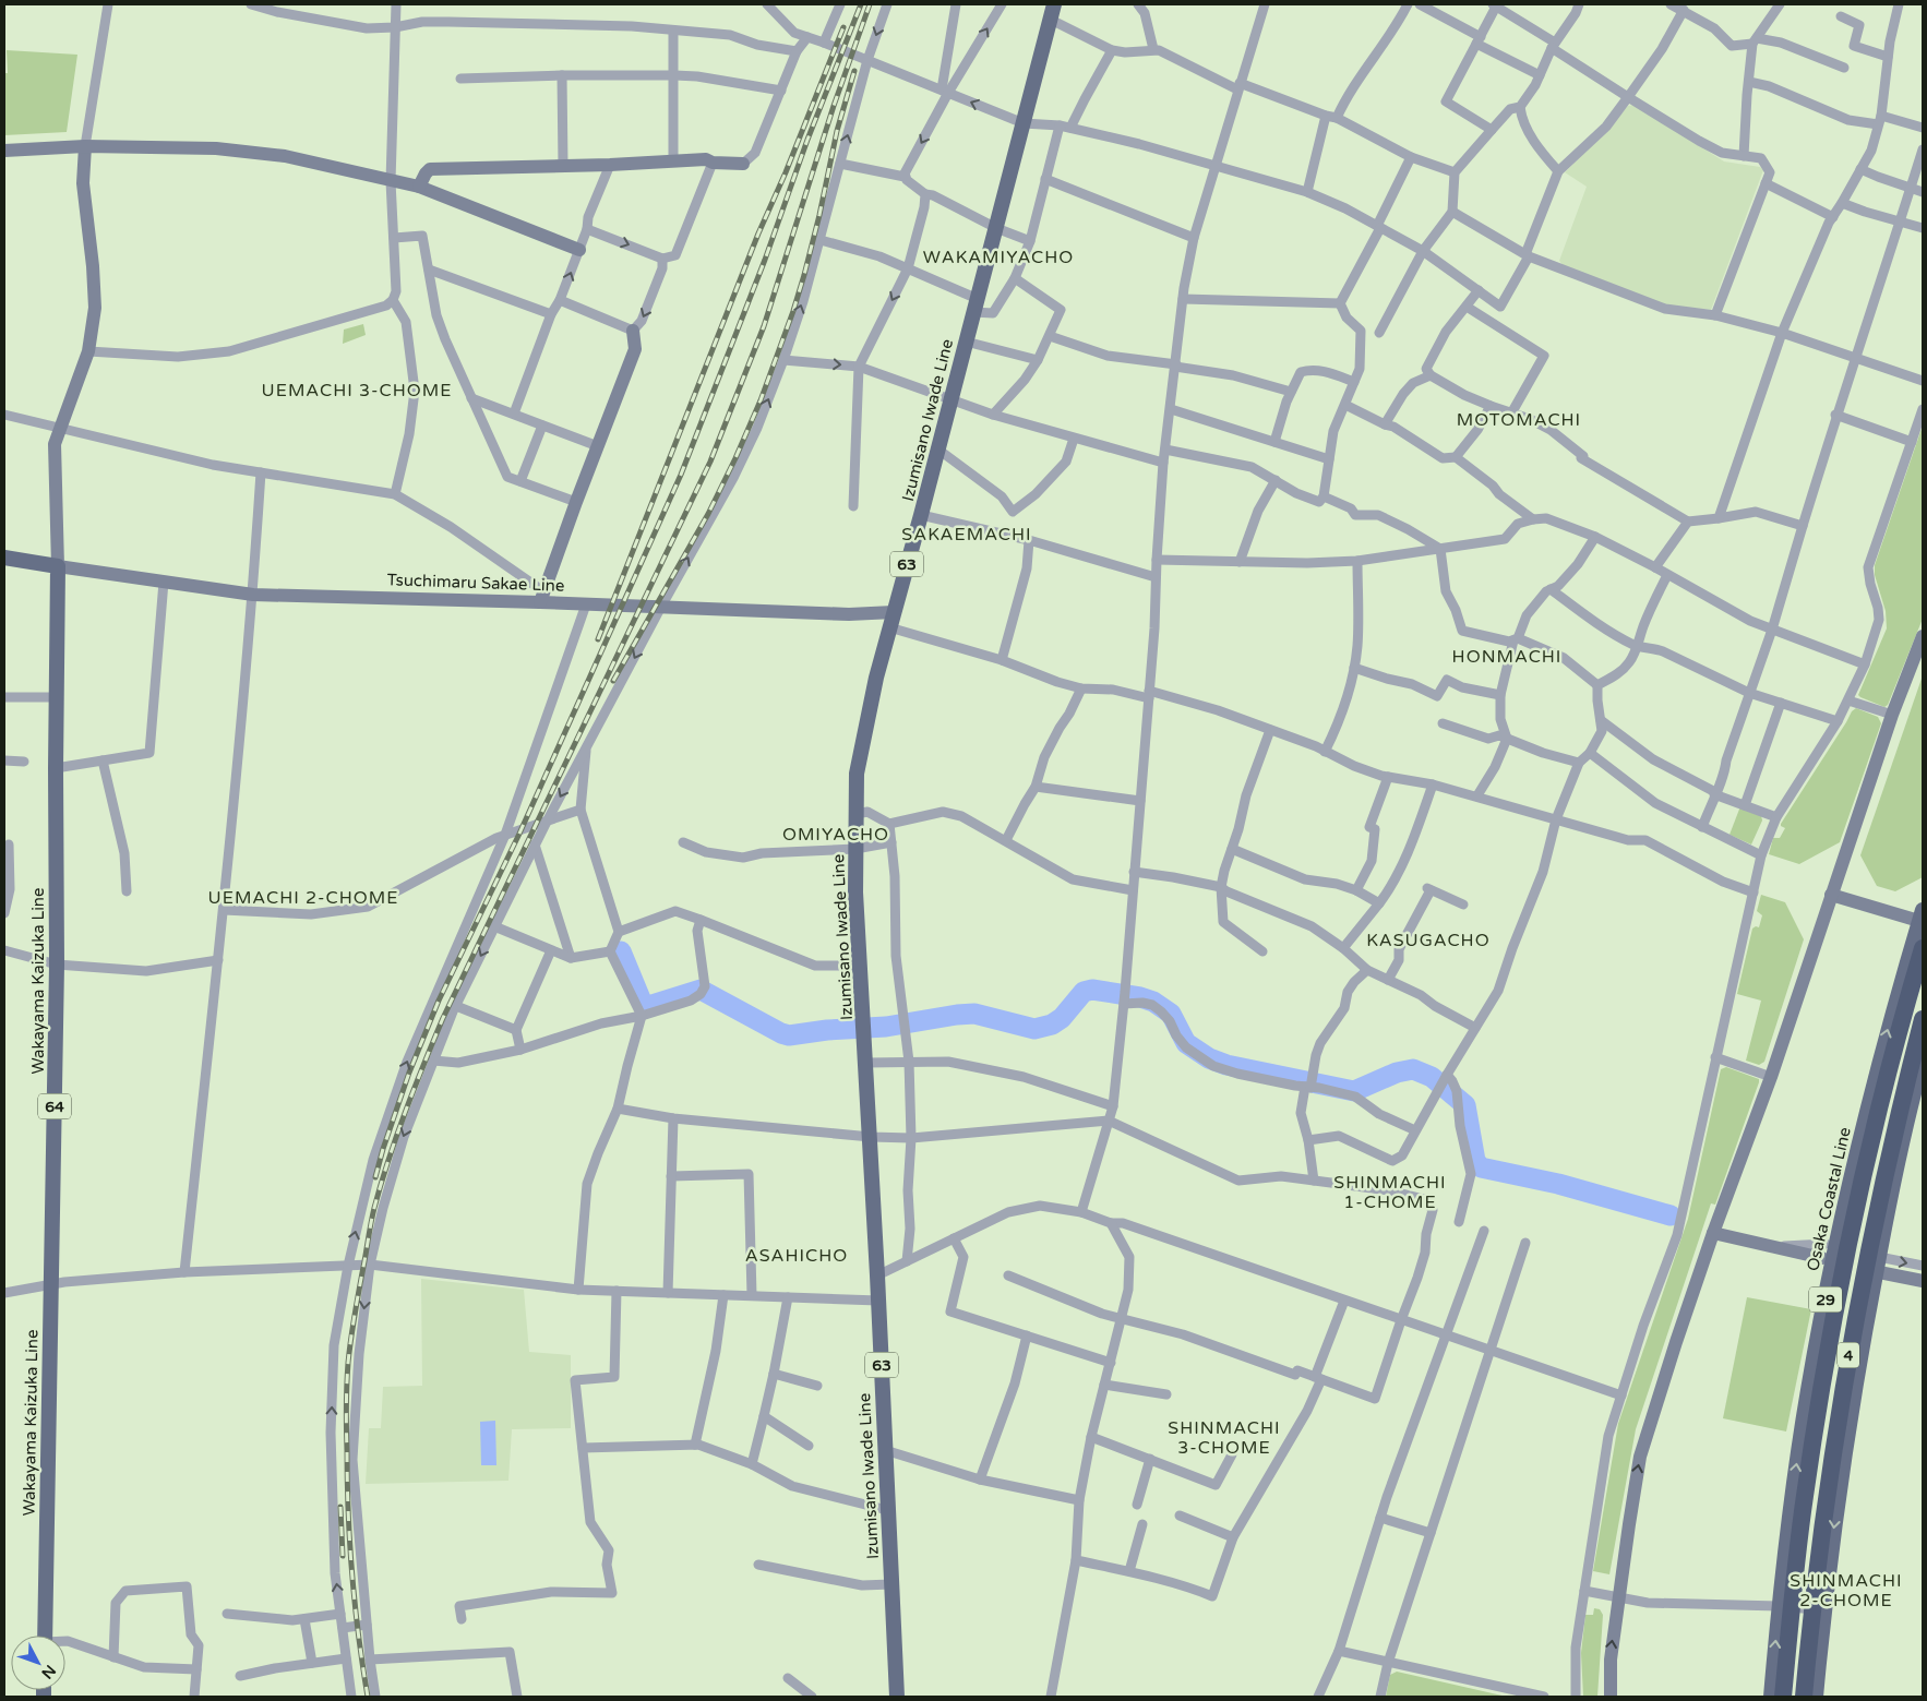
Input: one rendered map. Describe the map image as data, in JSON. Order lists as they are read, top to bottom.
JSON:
{
  "streets": {
    "highway": ["4"],
    "main road": [
      "Izumisano Iwade Line",
      "63",
      "Wakayama Kaizuka Line",
      "64",
      "Osaka Coastal Line",
      "29"
    ],
    "street": ["Tsuchimaru Sakae Line"]
  },
  "crossings": [
    ["Izumisano Iwade Line", "Tsuchimaru Sakae Line"],
    ["Tsuchimaru Sakae Line", "Wakayama Kaizuka Line"]
  ],
  "districts": [
    "WAKAMIYACHO",
    "UEMACHI 3-CHOME",
    "MOTOMACHI",
    "SAKAEMACHI",
    "HONMACHI",
    "OMIYACHO",
    "UEMACHI 2-CHOME",
    "KASUGACHO",
    "SHINMACHI 1-CHOME",
    "ASAHICHO",
    "SHINMACHI 3-CHOME",
    "SHINMACHI 2-CHOME"
  ],
  "north": "bottom right"
}
